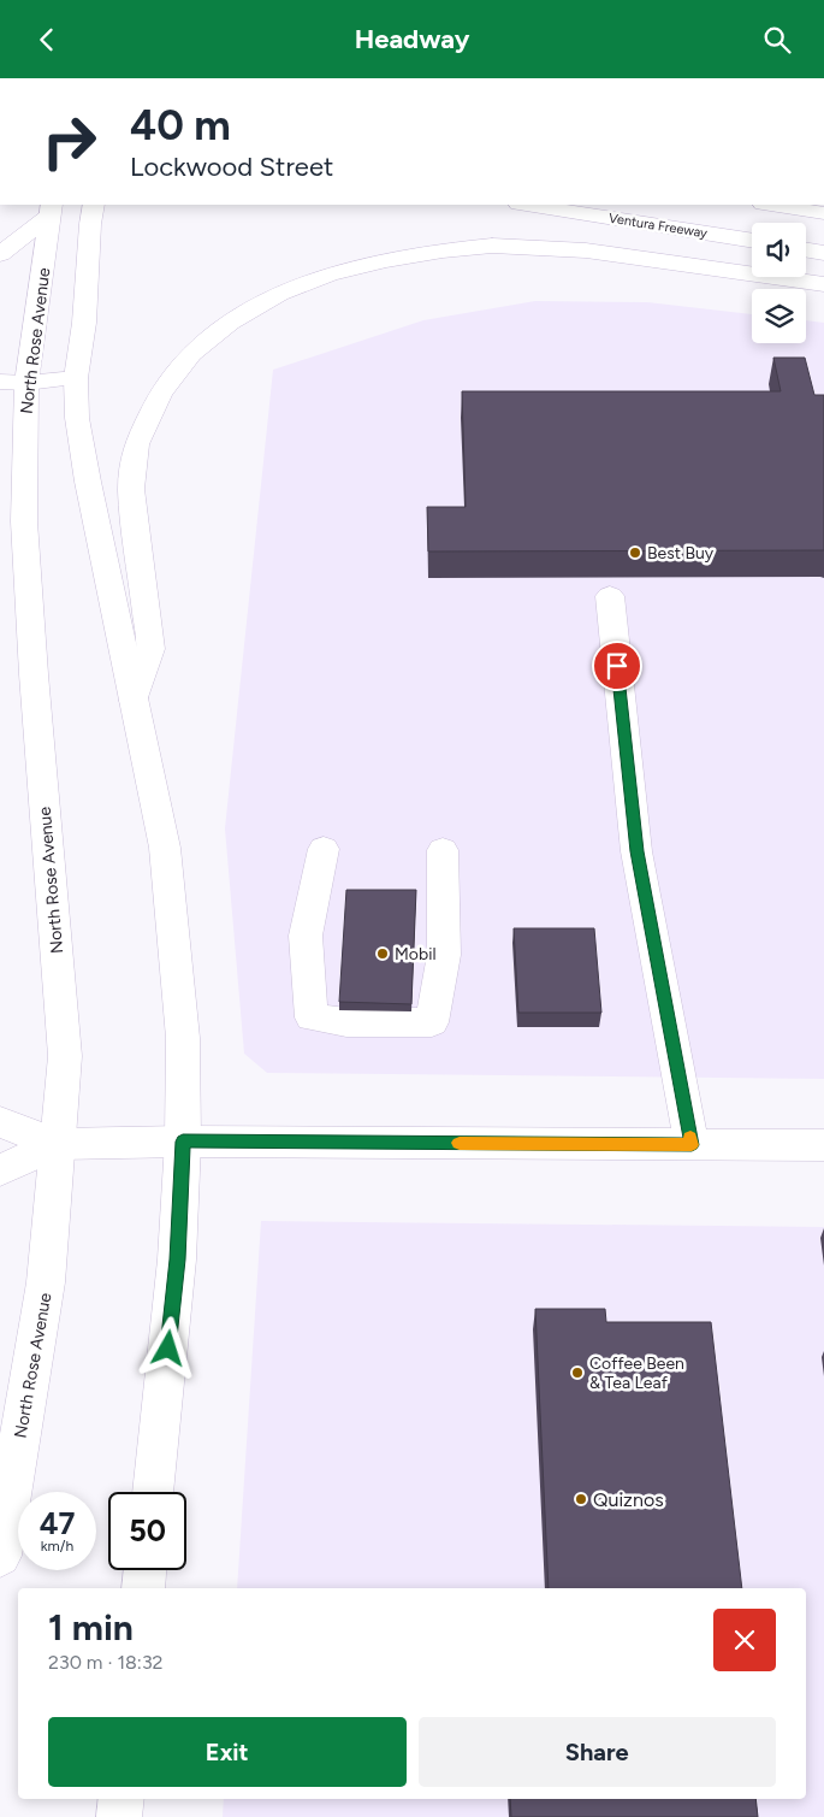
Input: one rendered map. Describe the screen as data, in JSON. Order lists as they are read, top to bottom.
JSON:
{
  "streets": {
    "main road": ["Ventura Freeway", "North Rose Avenue"]
  },
  "places": [
    "Best Buy",
    "Mobil",
    "Coffee Been & Tea Leaf",
    "Quiznos"
  ],
  "page": {
    "header": "Headway",
    "turn": ["40 m", "Lockwood Street"],
    "speed": "47 km/h",
    "limit": "50",
    "heading": ["1 min", "230 m · 18:32"],
    "buttons": ["Exit", "Share"]
  }
}
